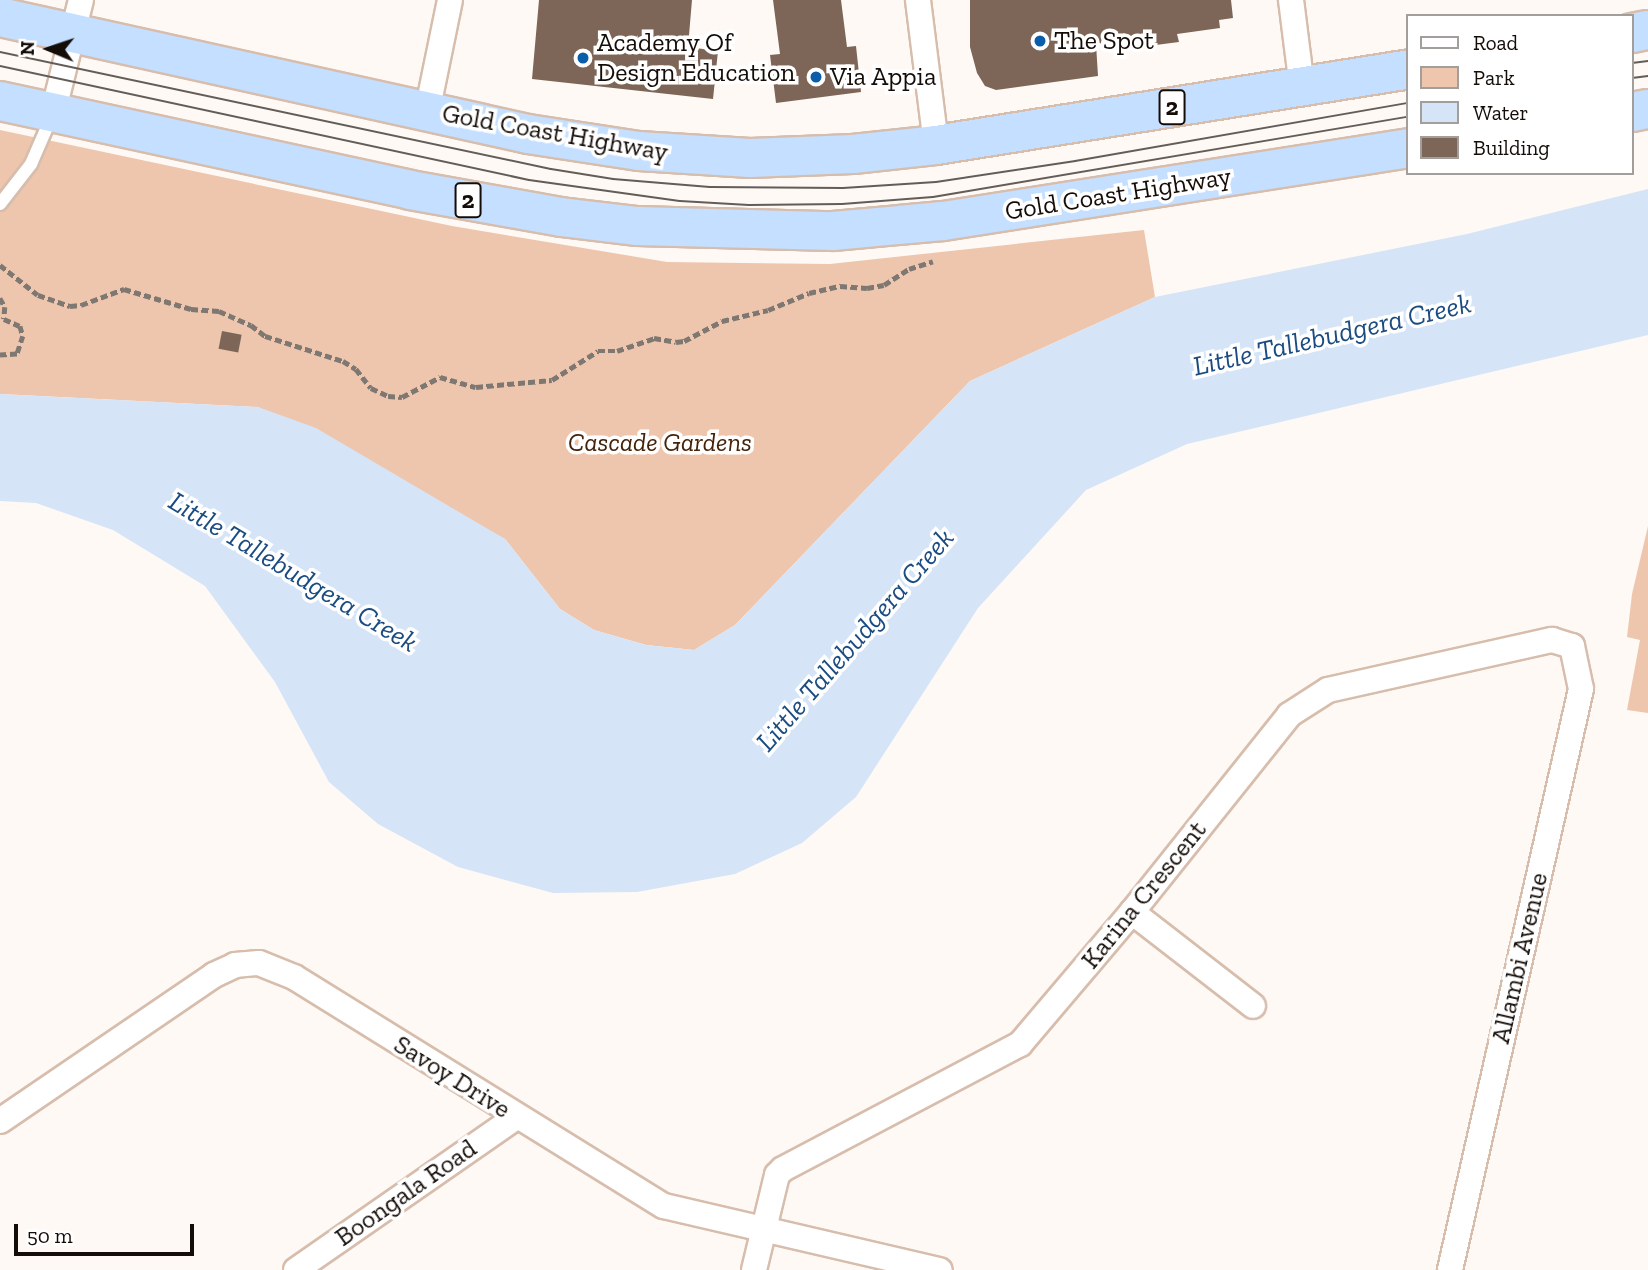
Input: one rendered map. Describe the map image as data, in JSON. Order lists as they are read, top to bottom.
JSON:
{
  "streets": {
    "highway": ["2", "Gold Coast Highway"],
    "street": [
      "Karina Crescent",
      "Allambi Avenue",
      "Savoy Drive",
      "Boongala Road"
    ]
  },
  "crossings": [
    ["Karina Crescent", "Allambi Avenue"],
    ["Karina Crescent", "Savoy Drive"],
    ["Savoy Drive", "Boongala Road"]
  ],
  "water": ["Little Tallebudgera Creek"],
  "parks": ["Cascade Gardens"],
  "places": ["The Spot", "Academy Of Design Education", "Via Appia"],
  "legend": [
    "Road",
    "Park",
    "Water",
    "Building"
  ],
  "scale_bar": "50 m",
  "north": "left"
}
